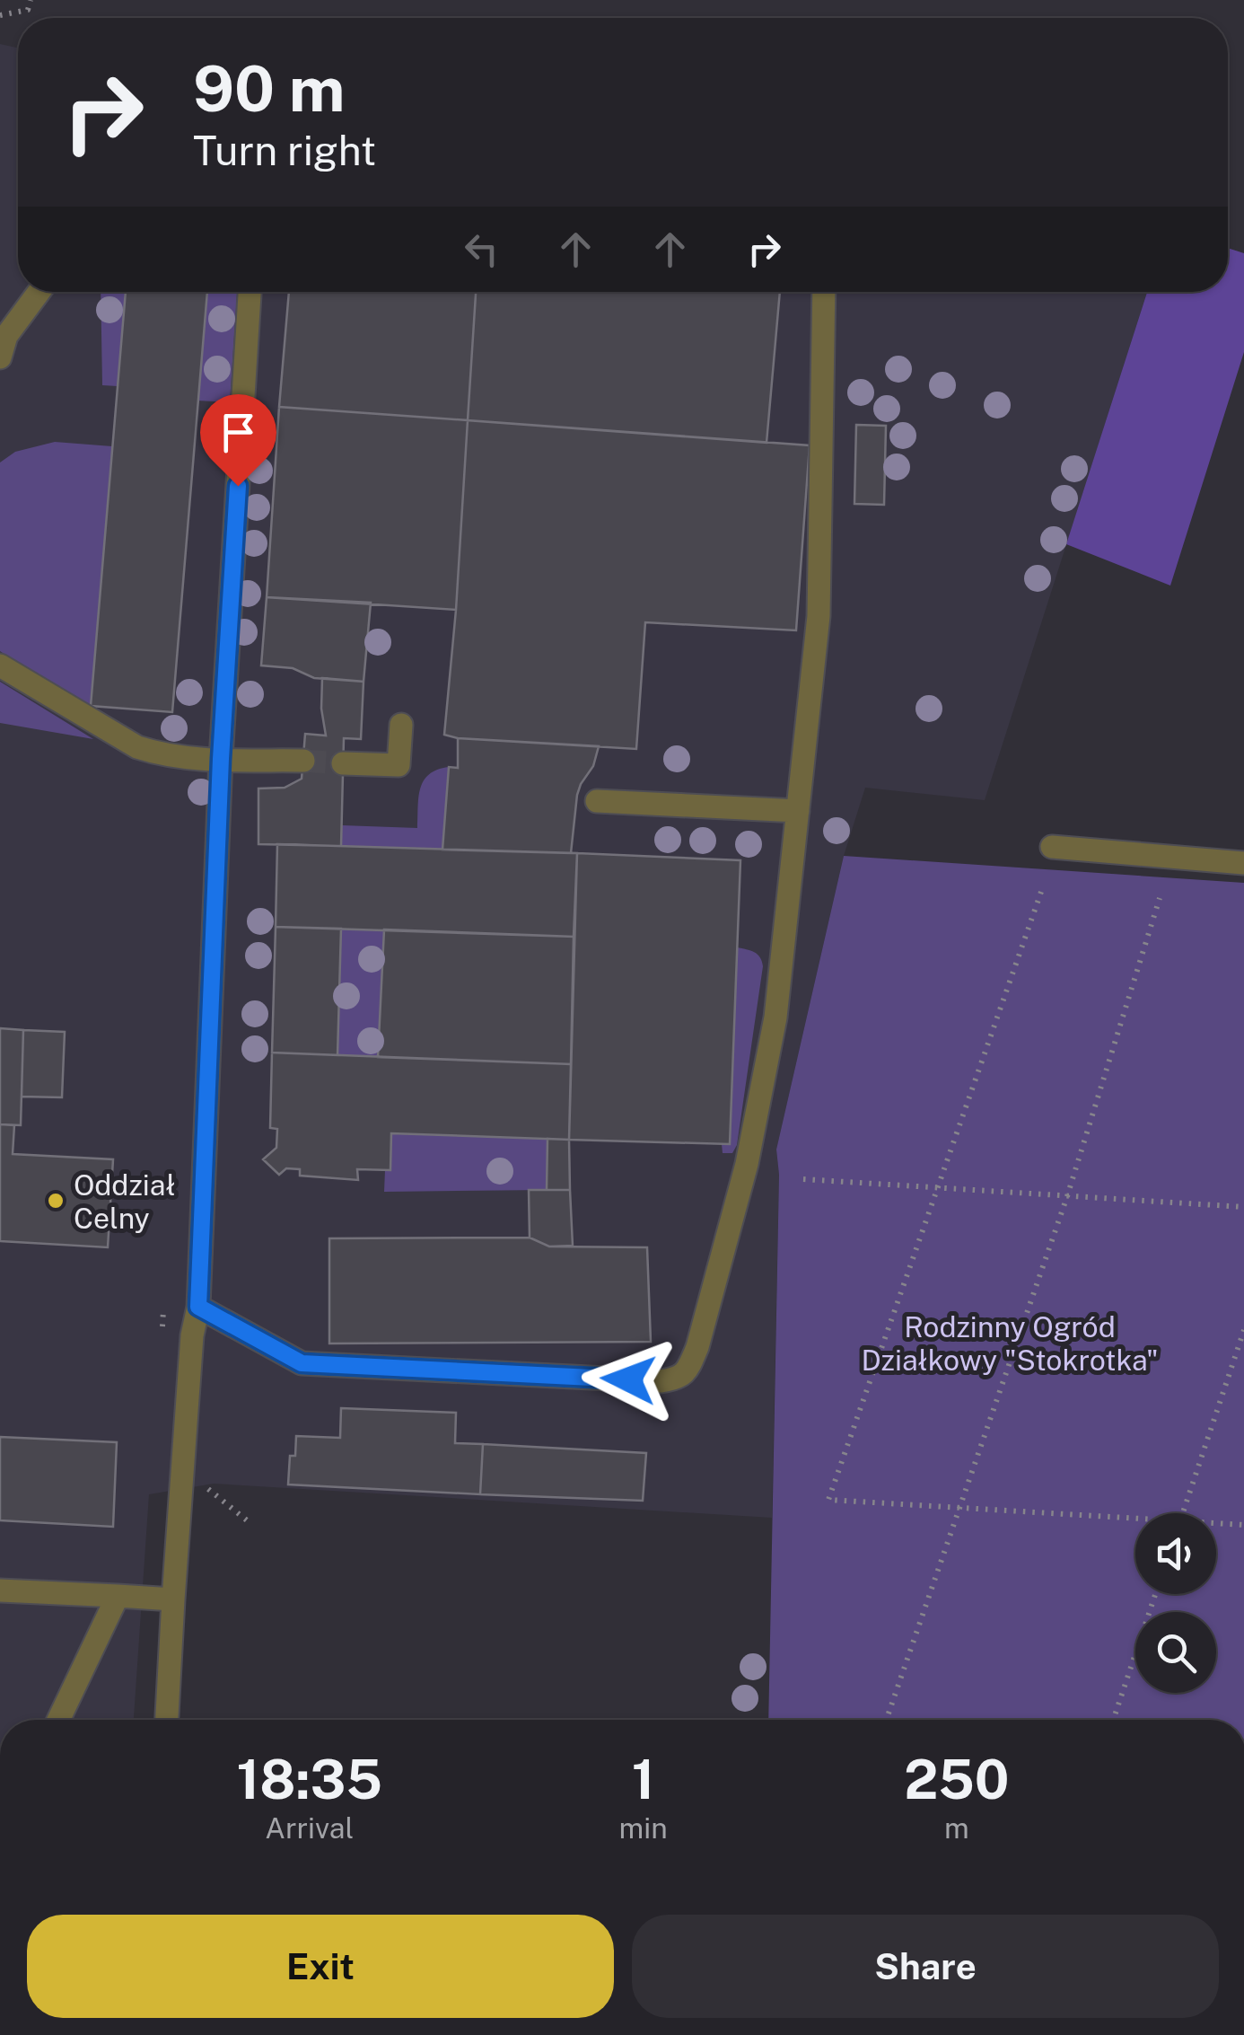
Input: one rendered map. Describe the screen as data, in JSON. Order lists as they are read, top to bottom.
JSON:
{
  "parks": ["Rodzinny Ogród Działkowy \"Stokrotka\""],
  "places": ["Oddział Celny"],
  "page": {
    "turn": ["90 m", "Turn right"],
    "eta": [
      "18:35",
      "Arrival",
      "1",
      "min",
      "250",
      "m"
    ],
    "buttons": ["Exit", "Share"]
  }
}
